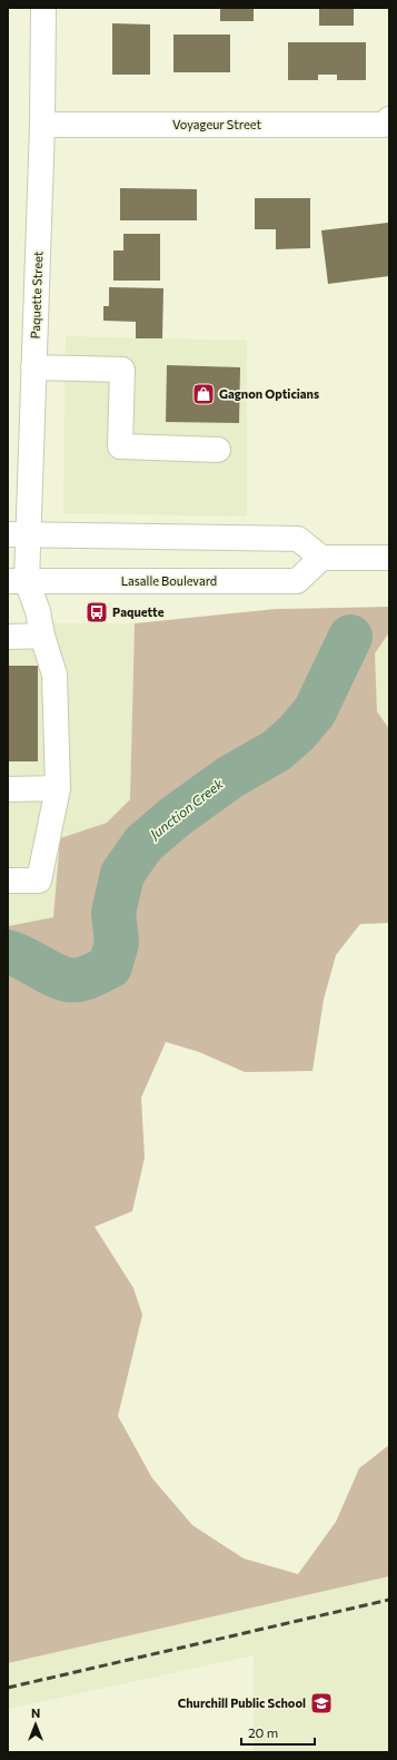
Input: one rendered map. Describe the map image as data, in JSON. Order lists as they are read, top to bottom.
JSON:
{
  "streets": {
    "street": ["Voyageur Street", "Paquette Street", "Lasalle Boulevard"]
  },
  "crossings": [
    ["Voyageur Street", "Paquette Street"],
    ["Paquette Street", "Lasalle Boulevard"]
  ],
  "water": ["Junction Creek"],
  "places": {
    "shop": ["Gagnon Opticians"],
    "bus stop": ["Paquette"],
    "school or university": ["Churchill Public School"]
  },
  "scale_bar": "20 m",
  "north": "top"
}
